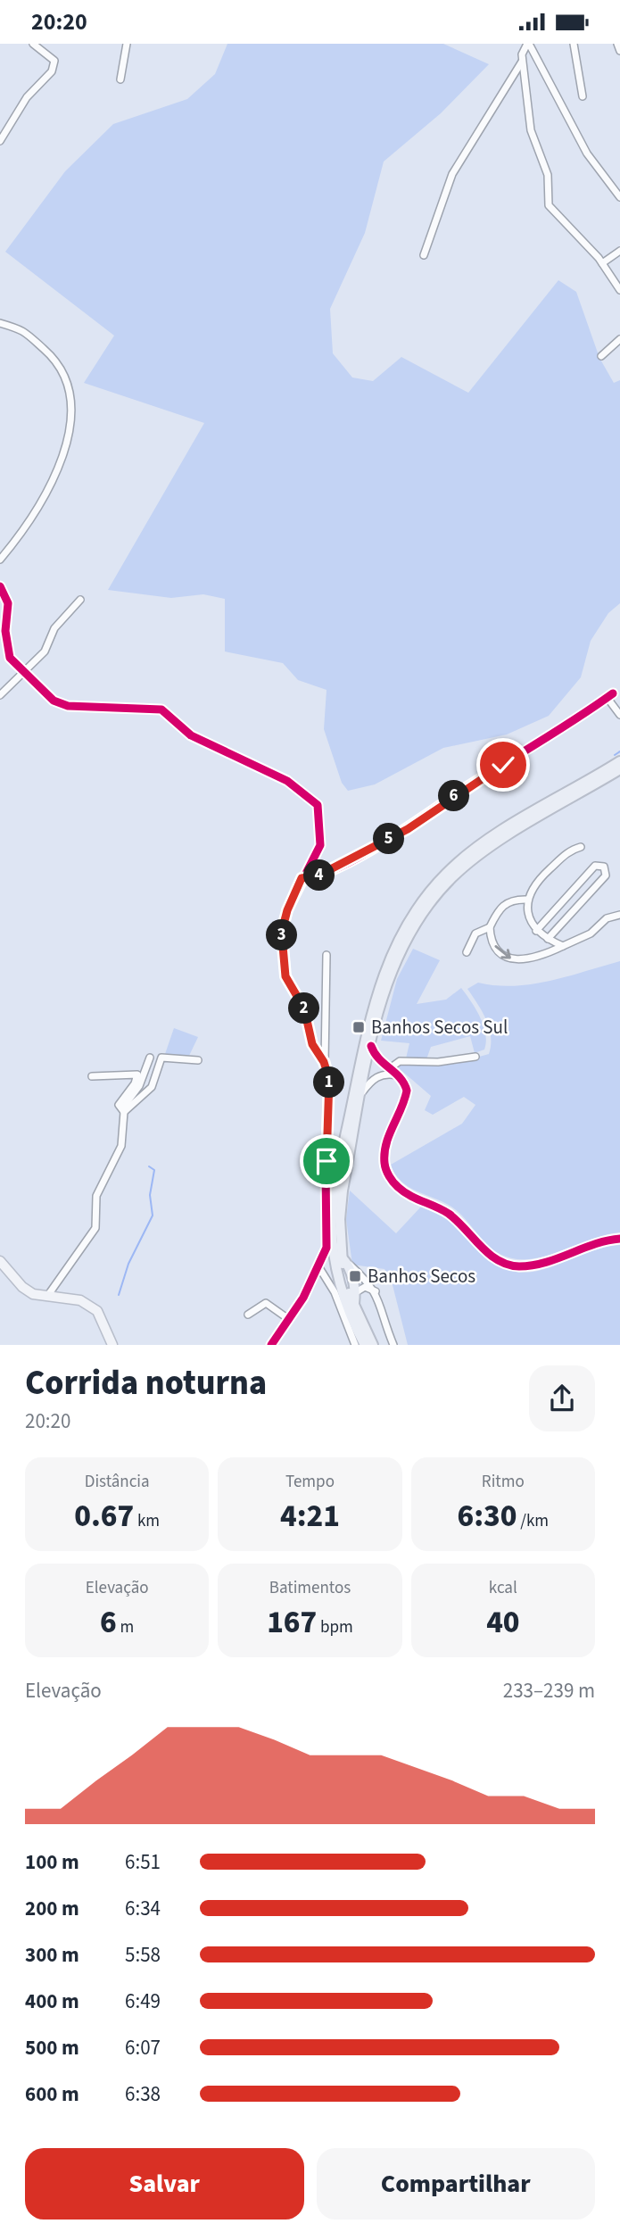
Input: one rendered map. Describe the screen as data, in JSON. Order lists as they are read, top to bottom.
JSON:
{
  "places": {
    "transit": ["Banhos Secos Sul", "Banhos Secos"]
  },
  "page": {
    "status": "20:20",
    "pins": [
      "6",
      "5",
      "4",
      "3",
      "2",
      "1"
    ],
    "heading": ["Corrida noturna", "20:20"],
    "stats": [
      ["Distância", "0.67 km"],
      ["Tempo", "4:21"],
      ["Ritmo", "6:30 /km"],
      ["Elevação", "6 m"],
      ["Batimentos", "167 bpm"],
      ["kcal", "40"]
    ],
    "chart": ["Elevação", "233–239 m"],
    "list": [
      {
        "name": "100 m",
        "note": "6:51"
      },
      {
        "name": "200 m",
        "note": "6:34"
      },
      {
        "name": "300 m",
        "note": "5:58"
      },
      {
        "name": "400 m",
        "note": "6:49"
      },
      {
        "name": "500 m",
        "note": "6:07"
      },
      {
        "name": "600 m",
        "note": "6:38"
      }
    ],
    "buttons": ["Salvar", "Compartilhar"]
  }
}
